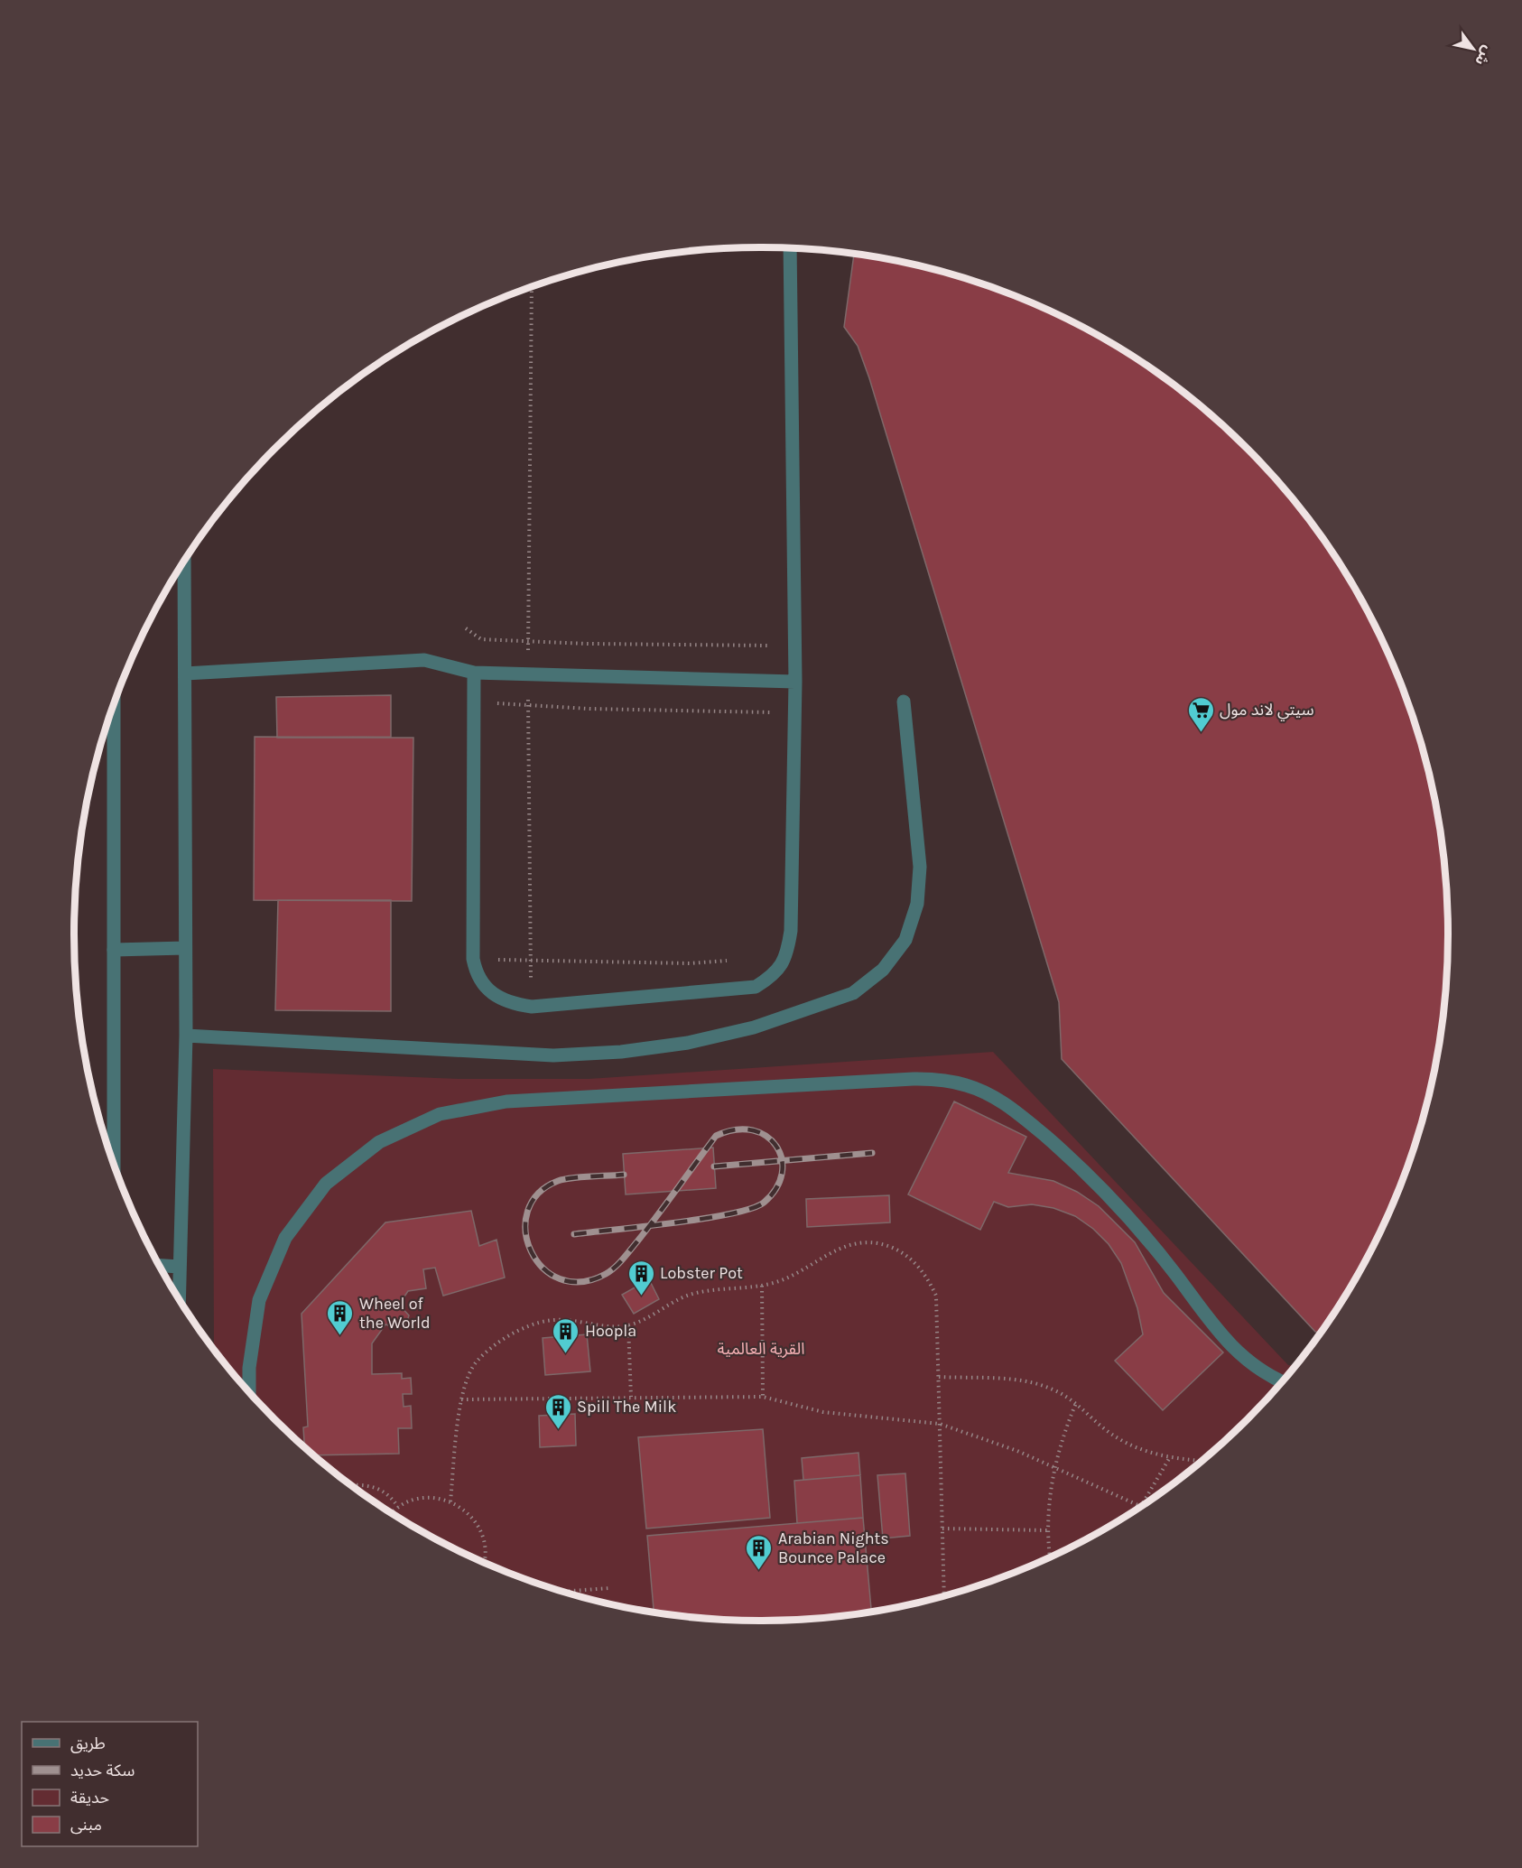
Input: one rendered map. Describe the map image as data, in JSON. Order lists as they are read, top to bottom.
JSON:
{
  "parks": ["القرية العالمية"],
  "places": {
    "supermarket": ["سيتي لاند مول"],
    "building": [
      "Lobster Pot",
      "Wheel of the World",
      "Hoopla",
      "Spill The Milk",
      "Arabian Nights Bounce Palace"
    ]
  },
  "legend": [
    "طريق",
    "سكة حديد",
    "حديقة",
    "مبنى"
  ],
  "north": "bottom right"
}
